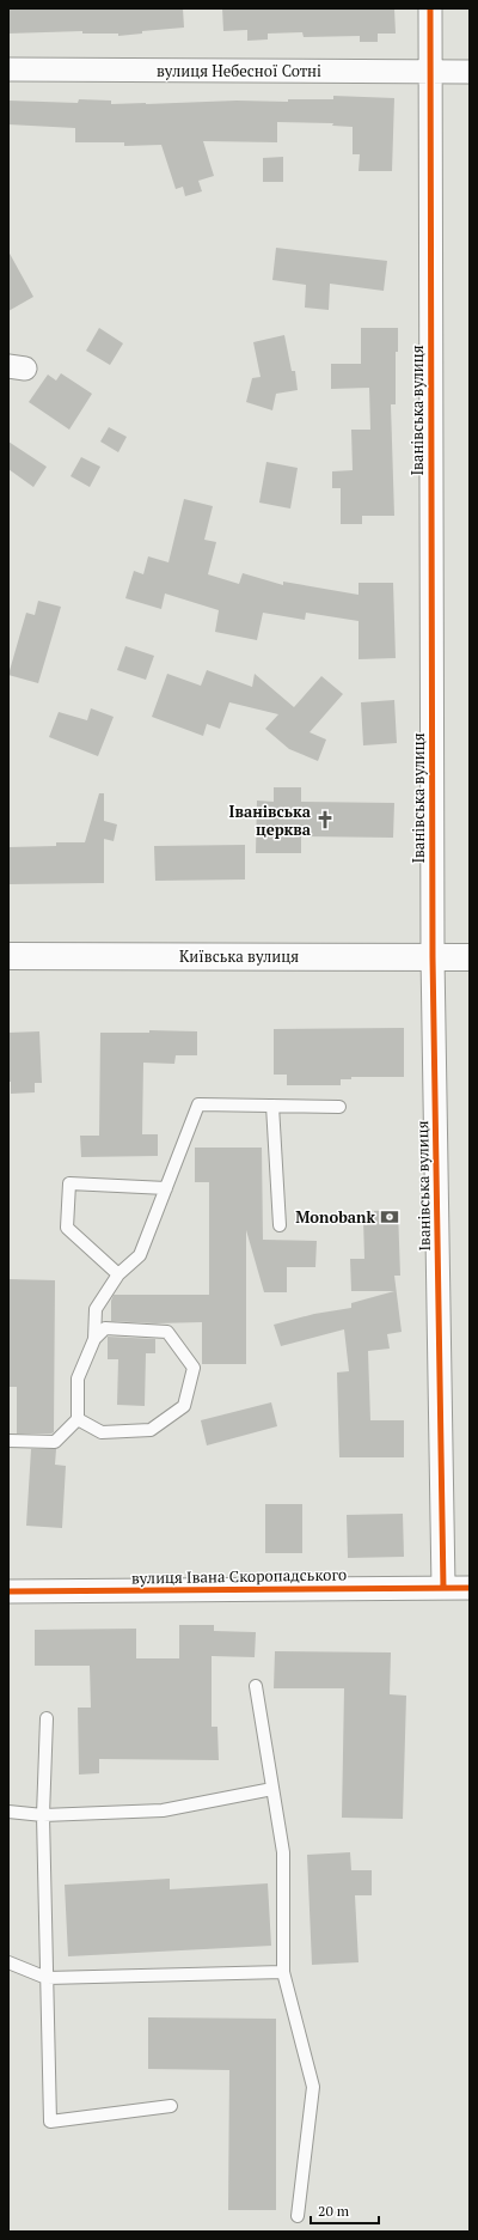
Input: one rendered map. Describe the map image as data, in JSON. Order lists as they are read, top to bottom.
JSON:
{
  "streets": {
    "main road": ["Київська вулиця"],
    "street": ["вулиця Небесної Сотні", "Іванівська вулиця", "вулиця Івана Скоропадського"]
  },
  "crossings": [
    ["вулиця Небесної Сотні", "Іванівська вулиця"],
    ["Іванівська вулиця", "Київська вулиця"],
    ["Іванівська вулиця", "вулиця Івана Скоропадського"]
  ],
  "places": {
    "church": ["Іванівська церква"],
    "bank": ["Monobank"]
  },
  "scale_bar": "20 m"
}
